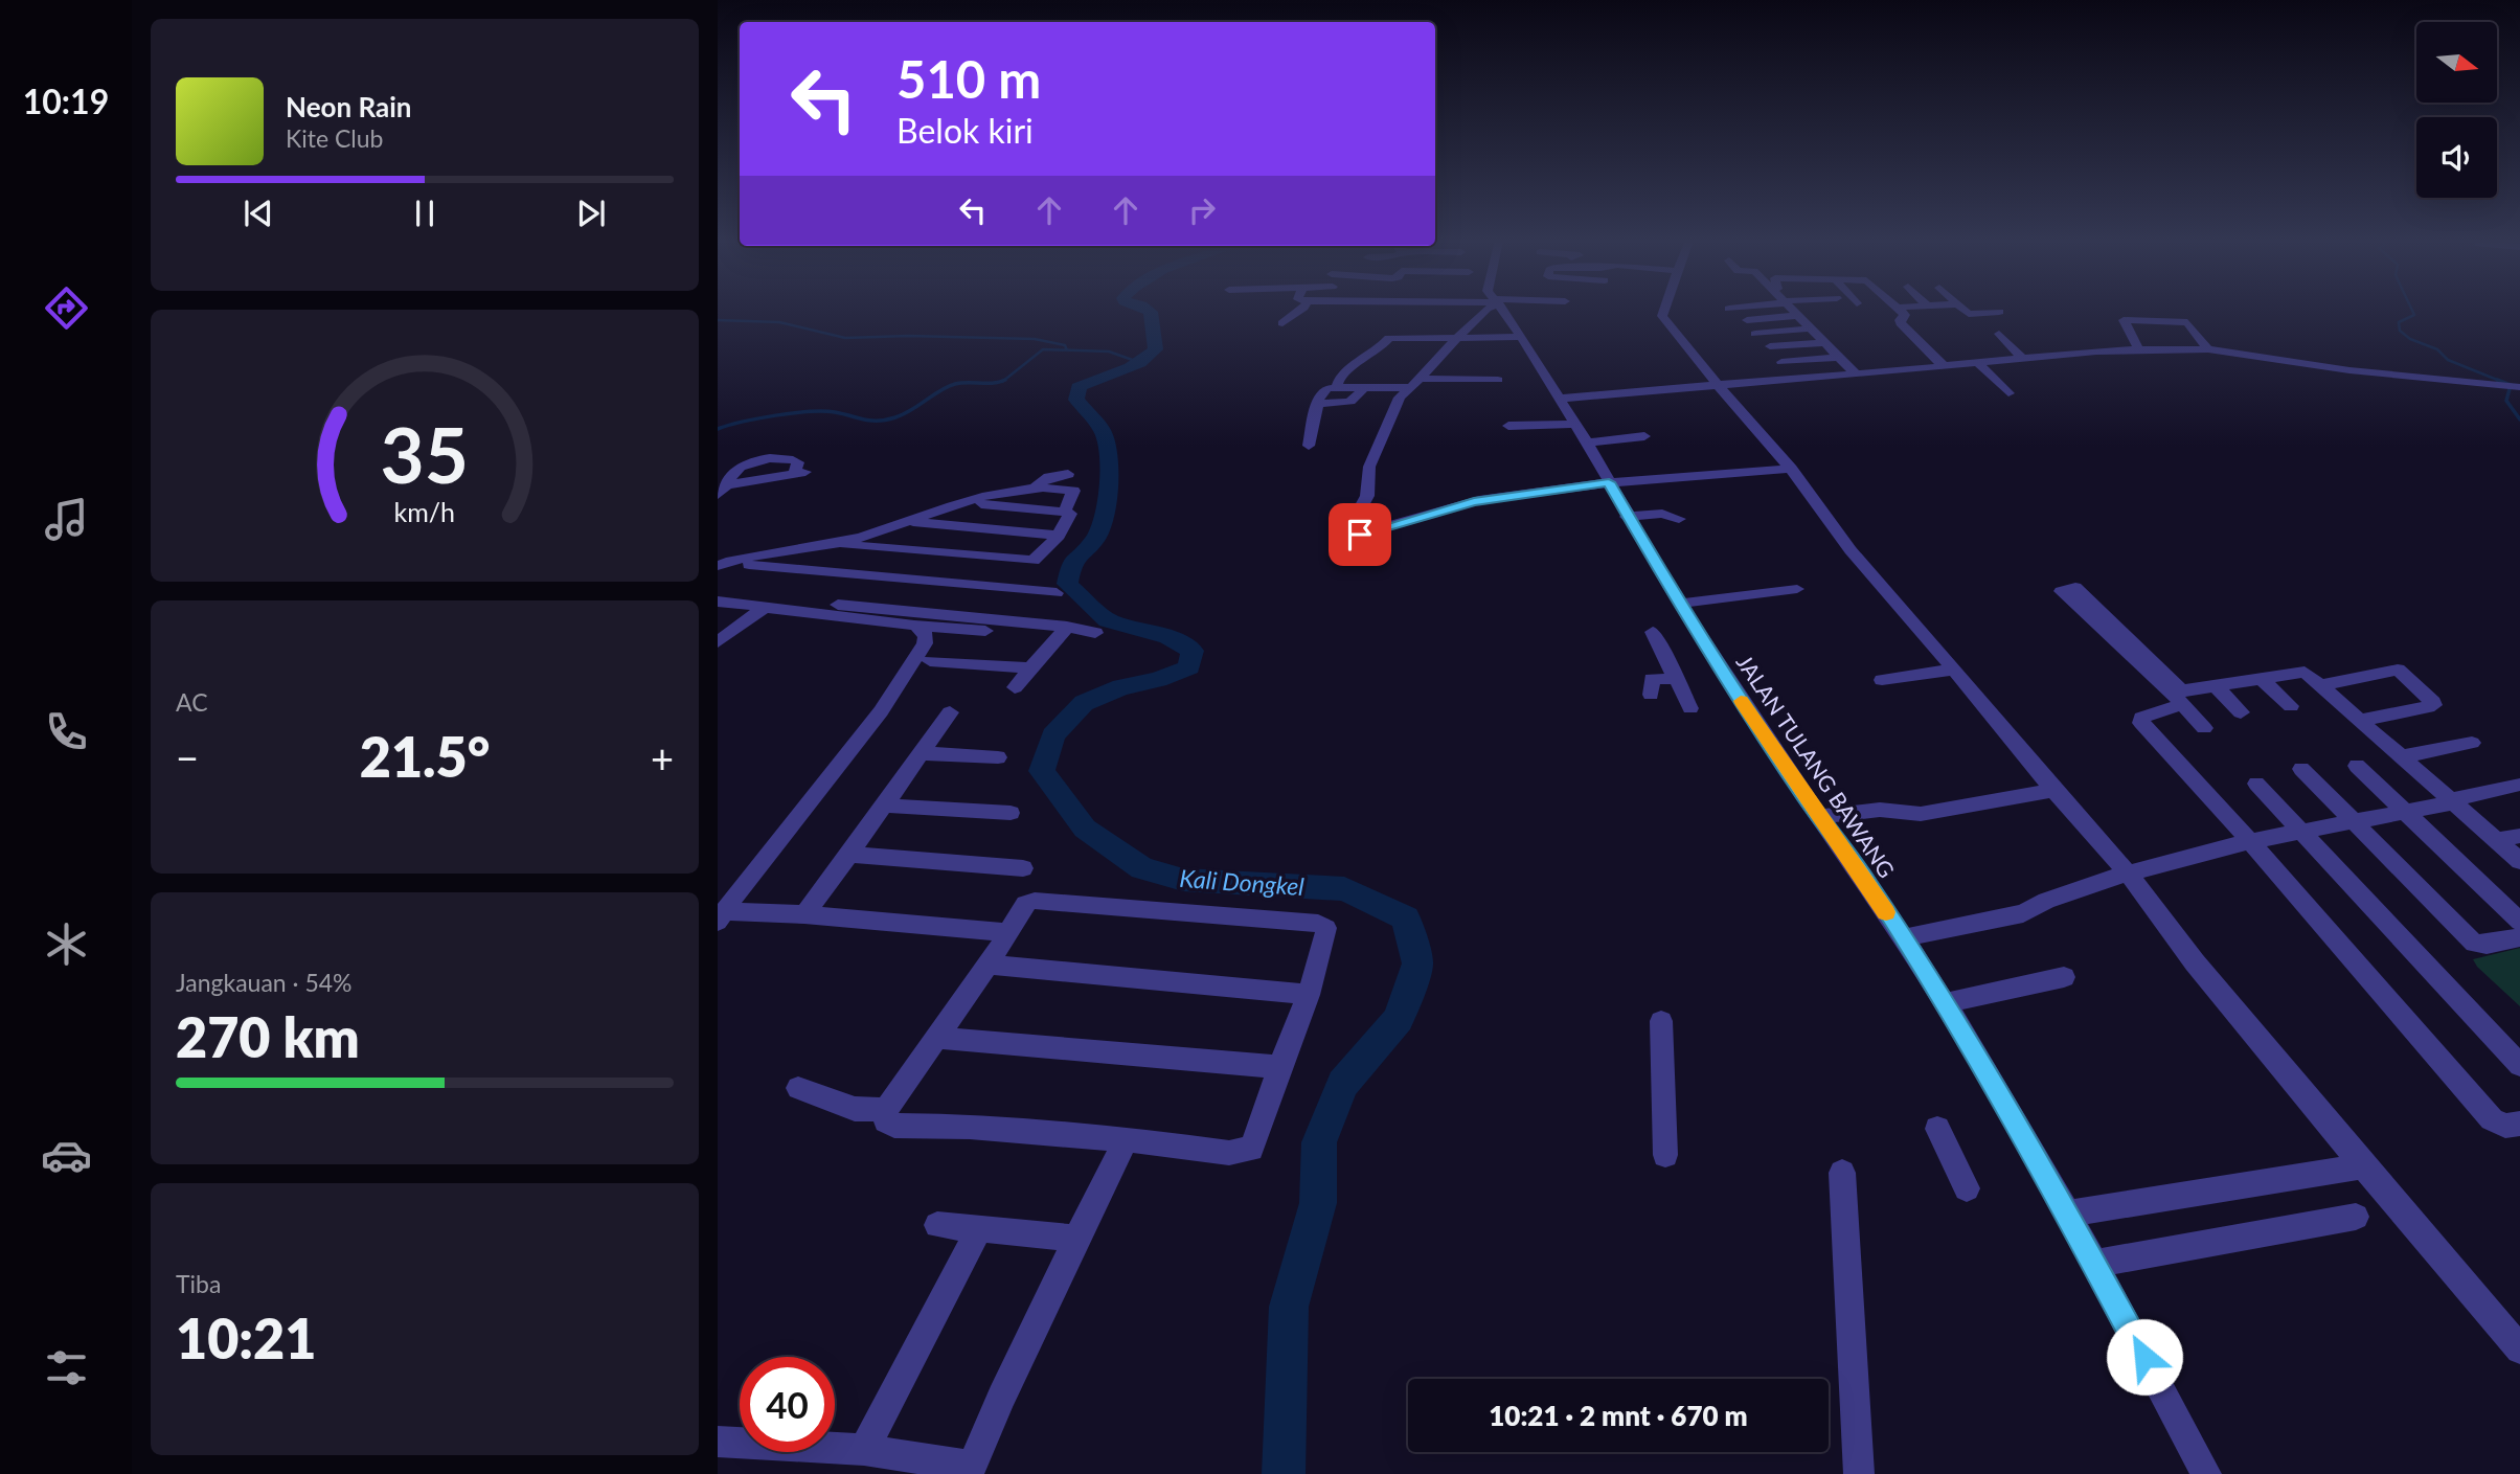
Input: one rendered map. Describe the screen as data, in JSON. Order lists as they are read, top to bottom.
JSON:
{
  "streets": {
    "street": ["JALAN TULANG BAWANG"]
  },
  "water": ["Kali Dongkel"],
  "north": "right",
  "page": {
    "tabs": "10:19",
    "turn": ["510 m", "Belok kiri"],
    "song": ["Neon Rain", "Kite Club"],
    "tile": [
      "AC",
      ["Jangkauan · 54%", "270 km"],
      ["Tiba", "10:21"]
    ],
    "heat": ["−", "21.5°", "+"],
    "limit": "40",
    "trip": "10:21 · 2 mnt · 670 m",
    "gauge": ["35", "km/h"]
  }
}
